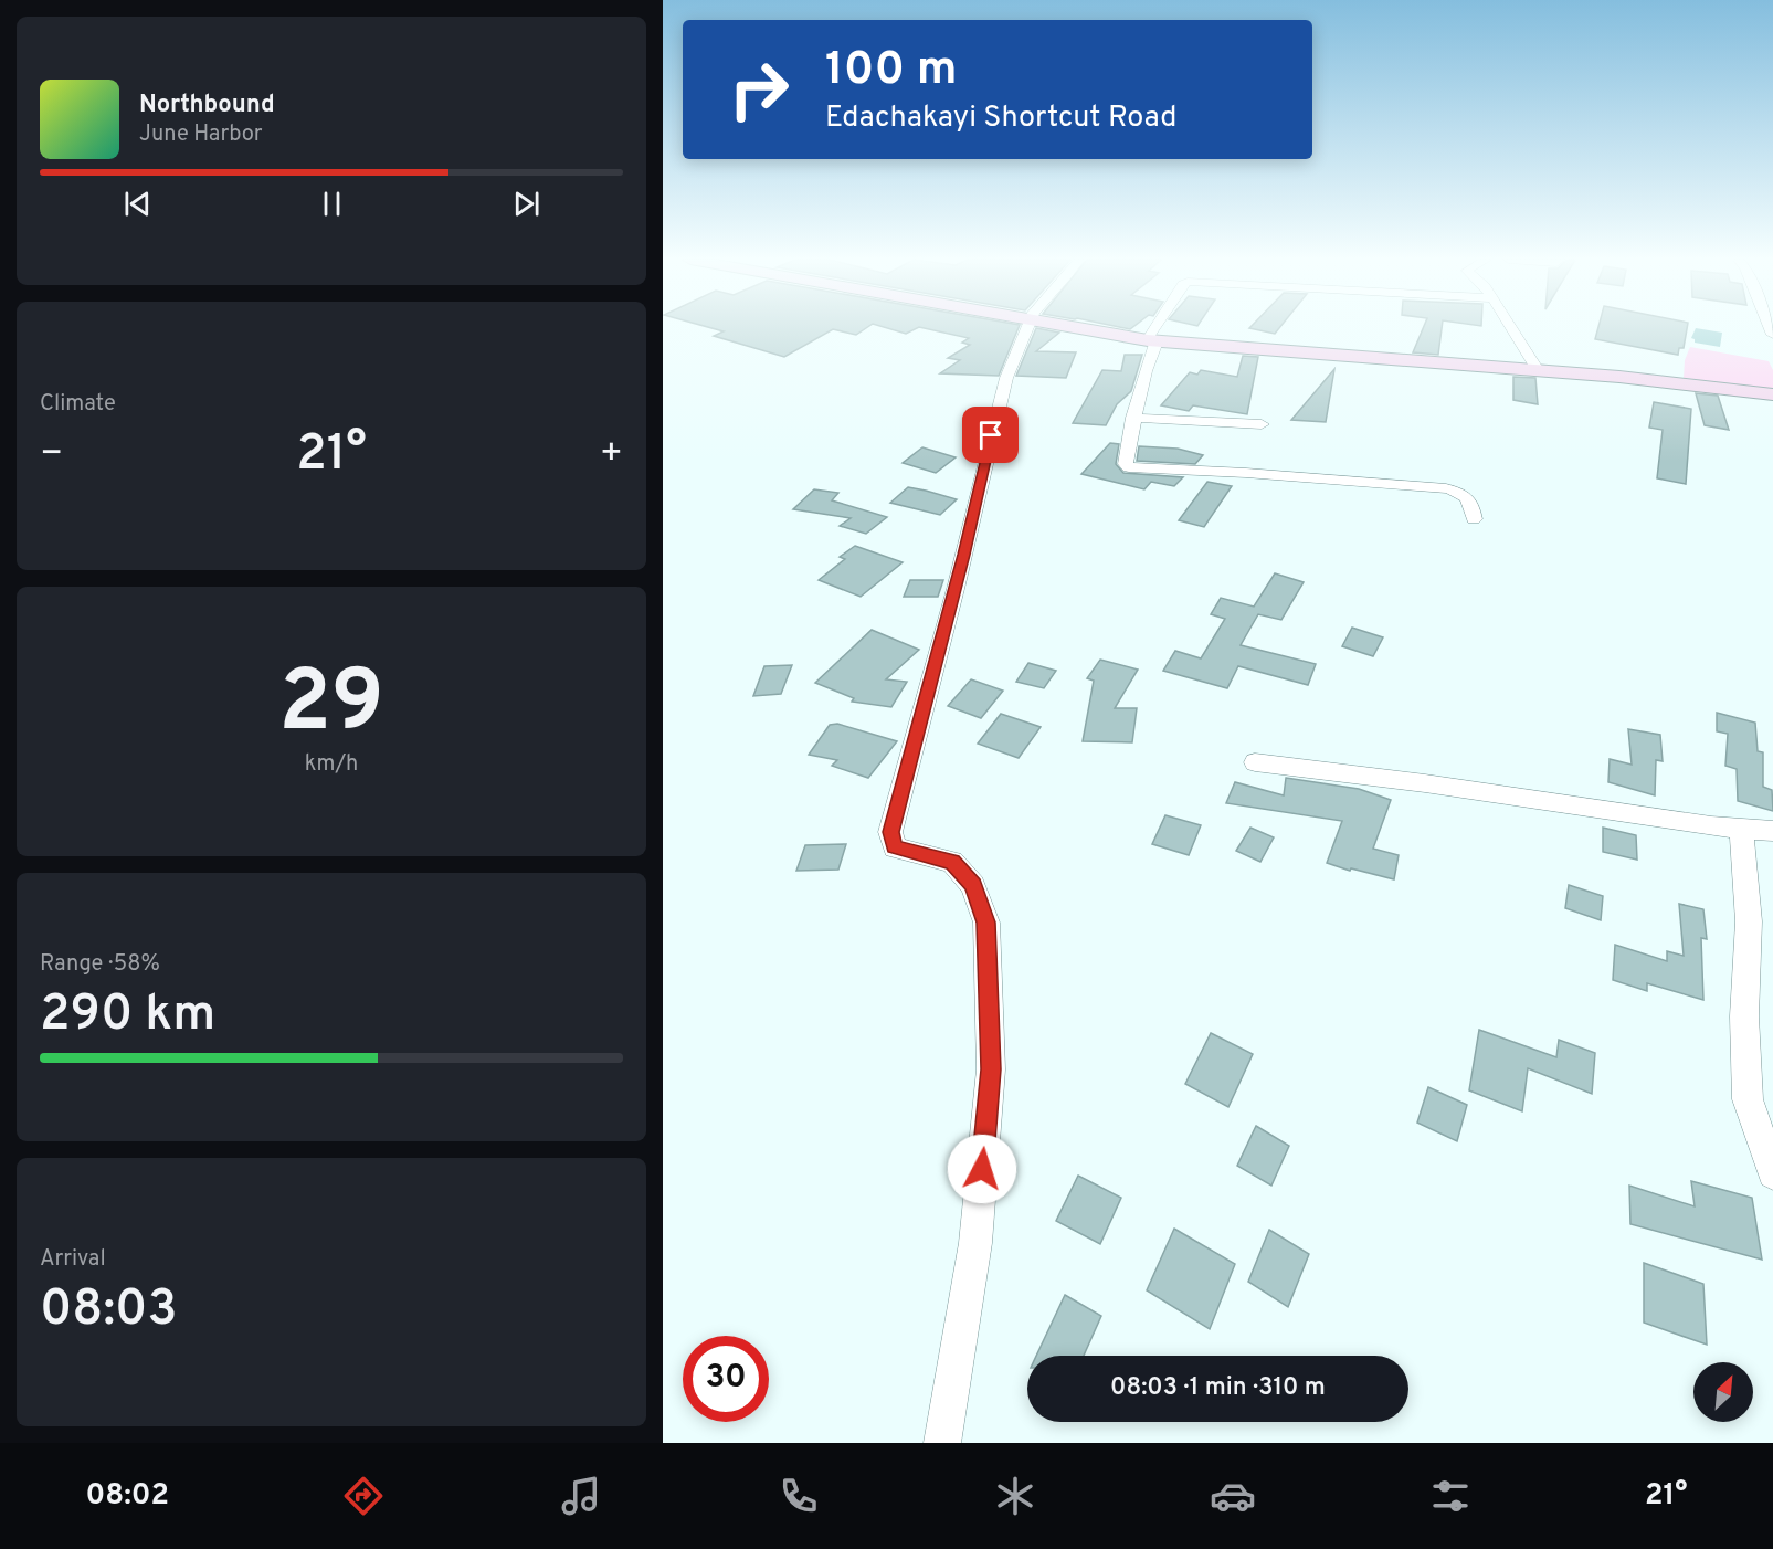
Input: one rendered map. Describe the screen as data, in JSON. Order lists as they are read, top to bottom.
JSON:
{
  "north": "top right",
  "page": {
    "turn": ["100 m", "Edachakayi Shortcut Road"],
    "song": ["Northbound", "June Harbor"],
    "tile": [
      "Climate",
      ["29", "km/h"],
      ["Range · 58%", "290 km"],
      ["Arrival", "08:03"]
    ],
    "heat": ["−", "21°", "+"],
    "limit": "30",
    "trip": "08:03 · 1 min · 310 m",
    "tabs": ["08:02", "21°"]
  }
}
